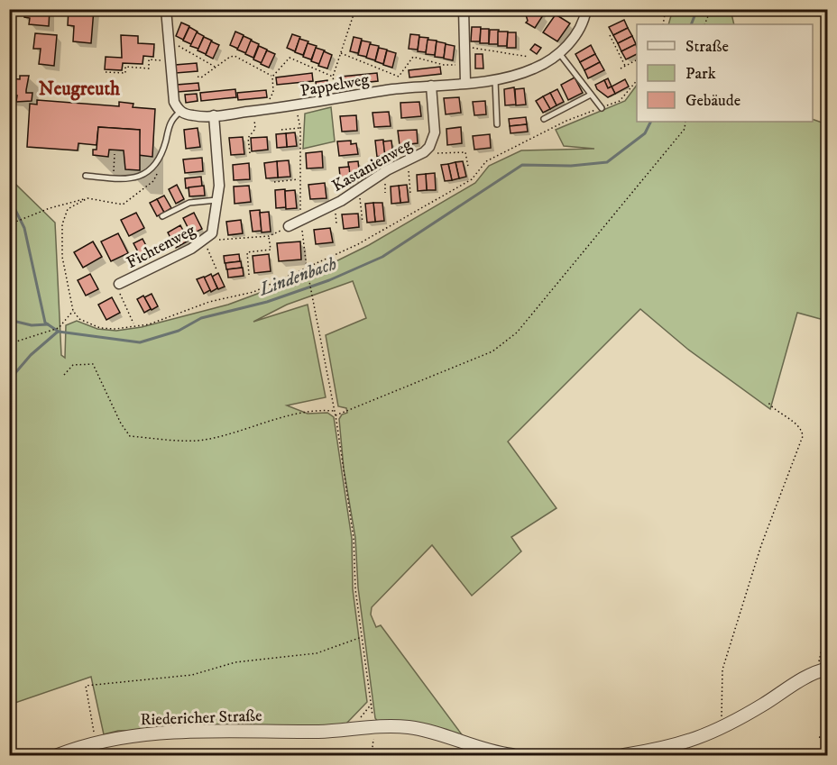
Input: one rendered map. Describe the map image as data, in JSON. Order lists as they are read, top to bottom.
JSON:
{
  "streets": {
    "street": [
      "Pappelweg",
      "Kastanienweg",
      "Fichtenweg",
      "Riedericher Straße"
    ]
  },
  "crossings": [
    ["Pappelweg", "Kastanienweg"],
    ["Pappelweg", "Fichtenweg"]
  ],
  "districts": ["Neugreuth"],
  "water": ["Lindenbach"],
  "legend": ["Straße", "Park", "Gebäude"]
}
